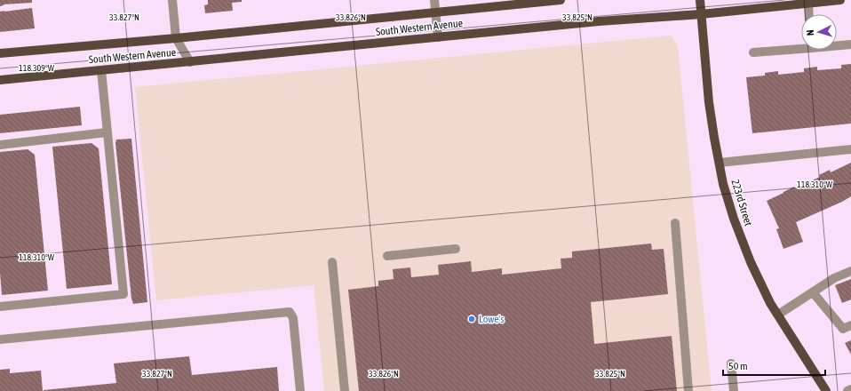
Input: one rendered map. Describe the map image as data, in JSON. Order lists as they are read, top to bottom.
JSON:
{
  "streets": {
    "main road": ["South Western Avenue", "223rd Street"]
  },
  "crossings": [
    ["South Western Avenue", "223rd Street"]
  ],
  "places": ["Lowe's"],
  "scale_bar": "50 m",
  "north": "left",
  "coordinates": [
    "33.827°N",
    "33.826°N",
    "33.825°N",
    "118.309°W",
    "118.310°W"
  ]
}
